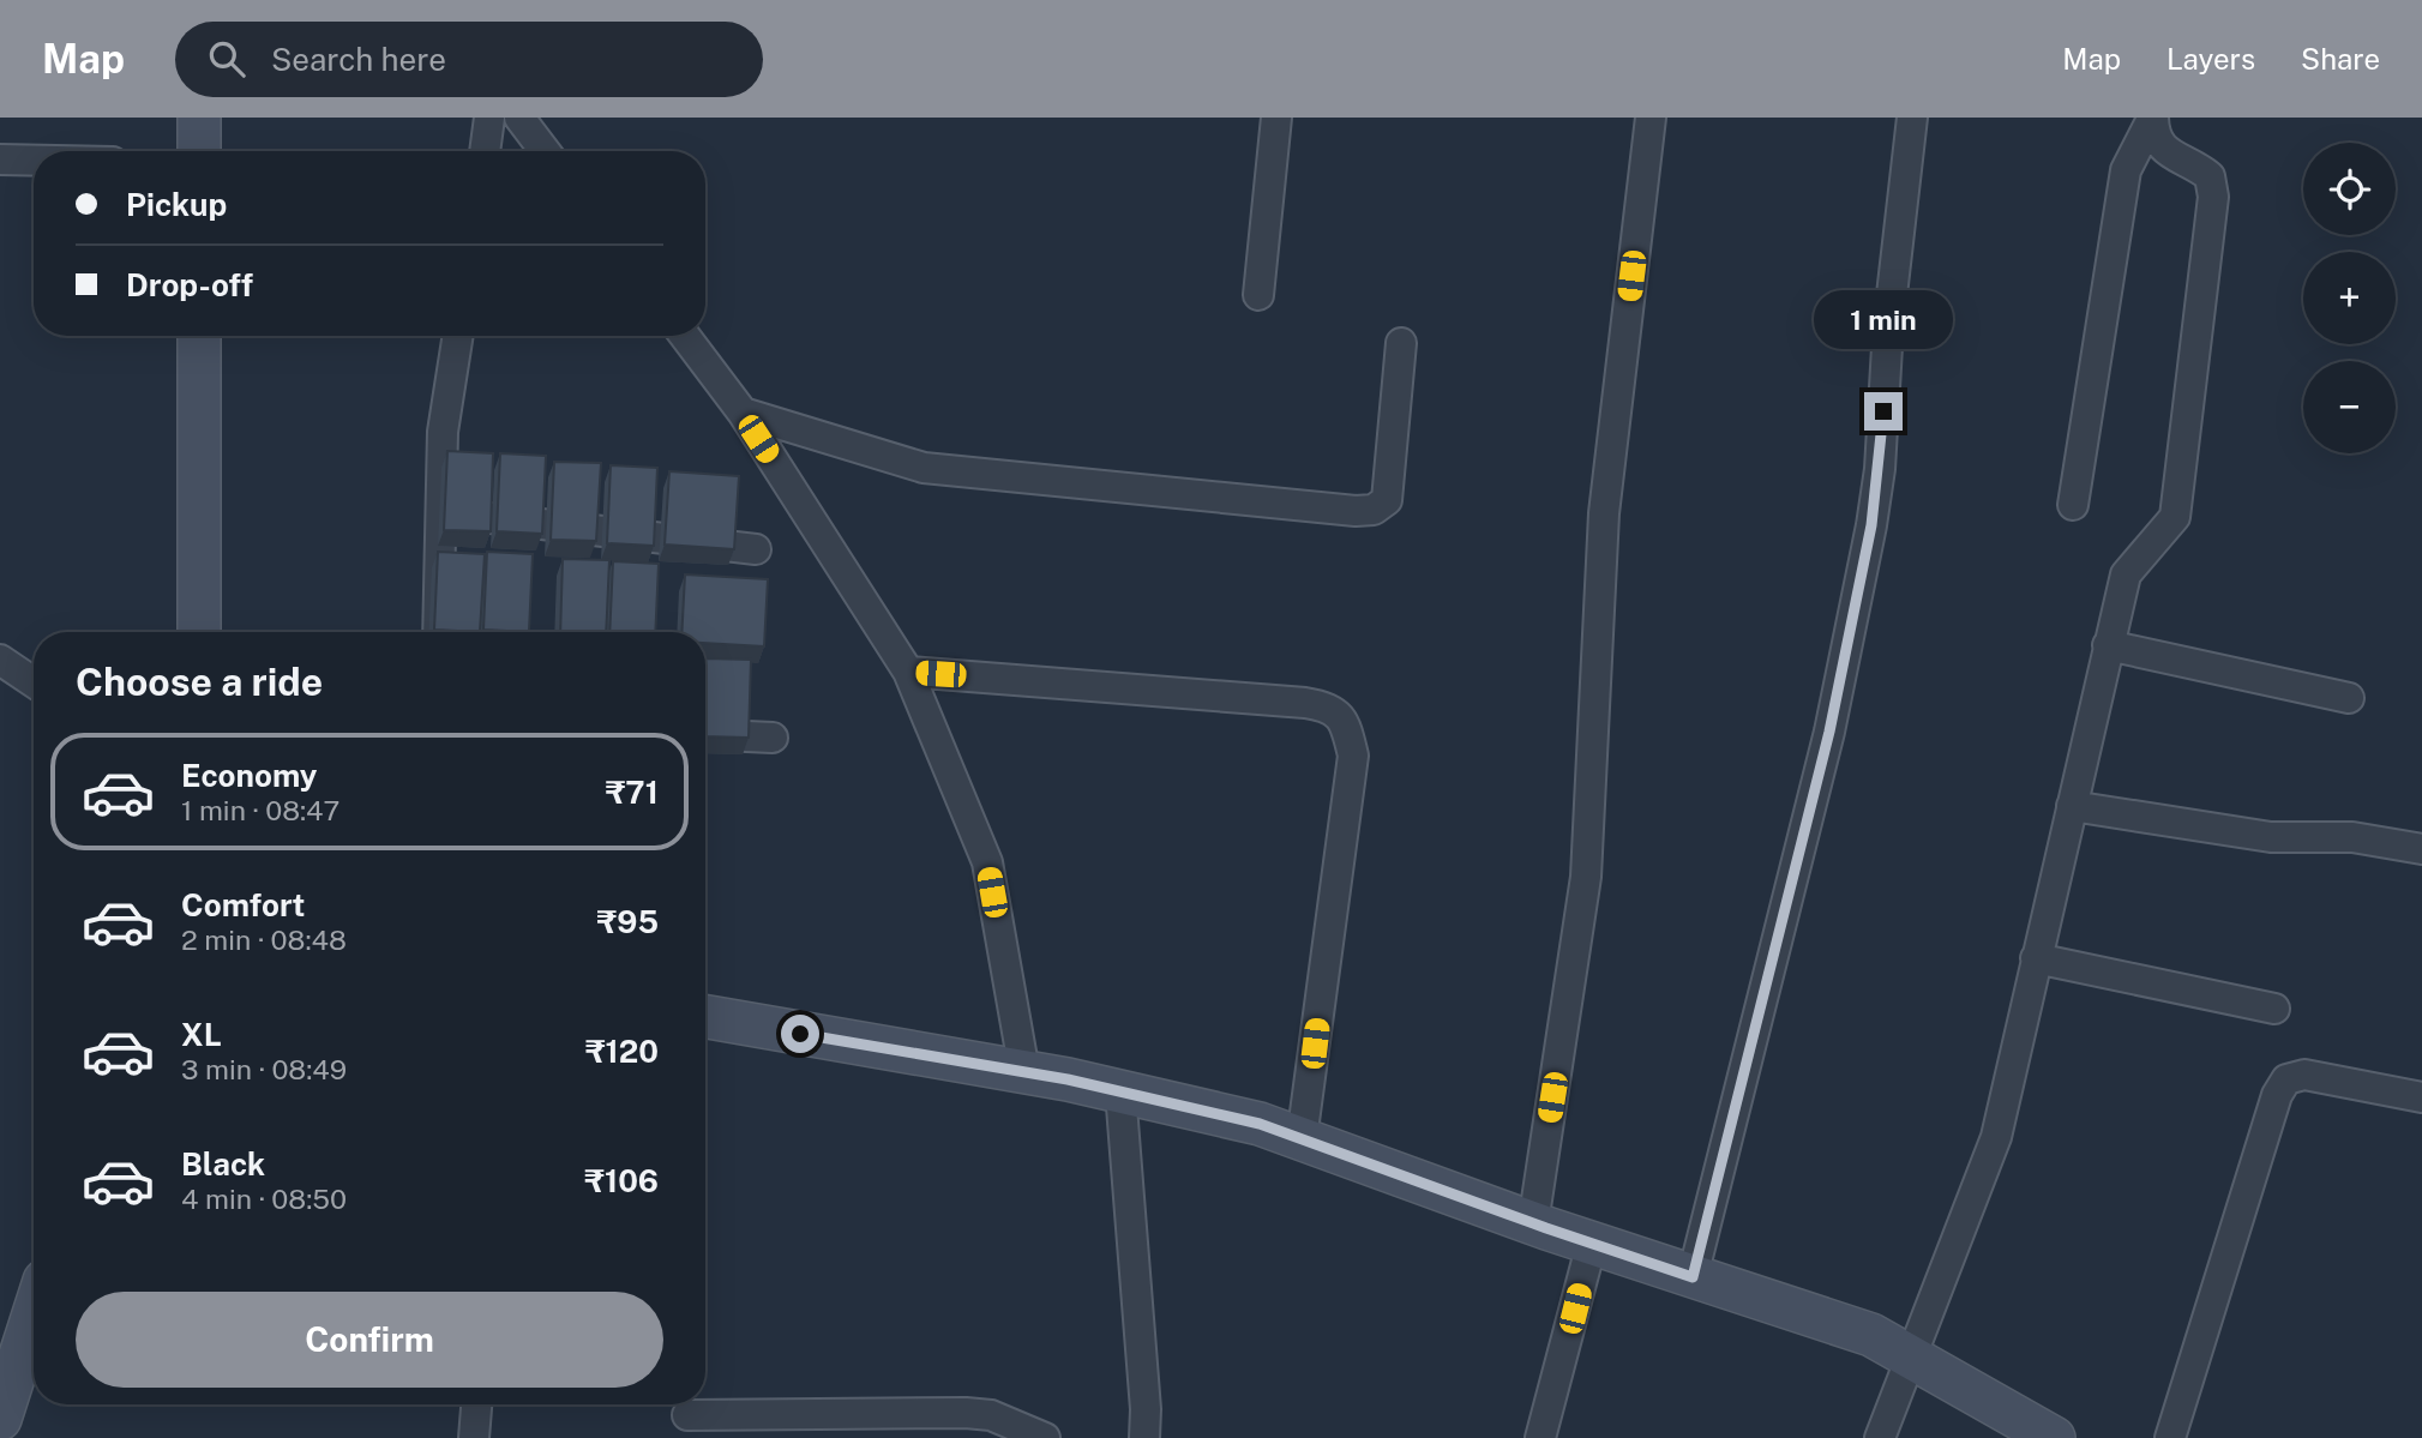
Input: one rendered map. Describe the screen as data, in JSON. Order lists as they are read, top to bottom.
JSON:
{
  "page": {
    "header": "Map",
    "search": "Search here",
    "nav": ["Map", "Layers", "Share"],
    "map_buttons": ["+", "−"],
    "banner": ["Pickup", "Drop-off"],
    "bubble": "1 min",
    "heading": "Choose a ride",
    "list": [
      {
        "name": "Economy",
        "note": "1 min · 08:47",
        "value": "₹71"
      },
      {
        "name": "Comfort",
        "note": "2 min · 08:48",
        "value": "₹95"
      },
      {
        "name": "XL",
        "note": "3 min · 08:49",
        "value": "₹120"
      },
      {
        "name": "Black",
        "note": "4 min · 08:50",
        "value": "₹106"
      }
    ],
    "buttons": "Confirm"
  }
}
